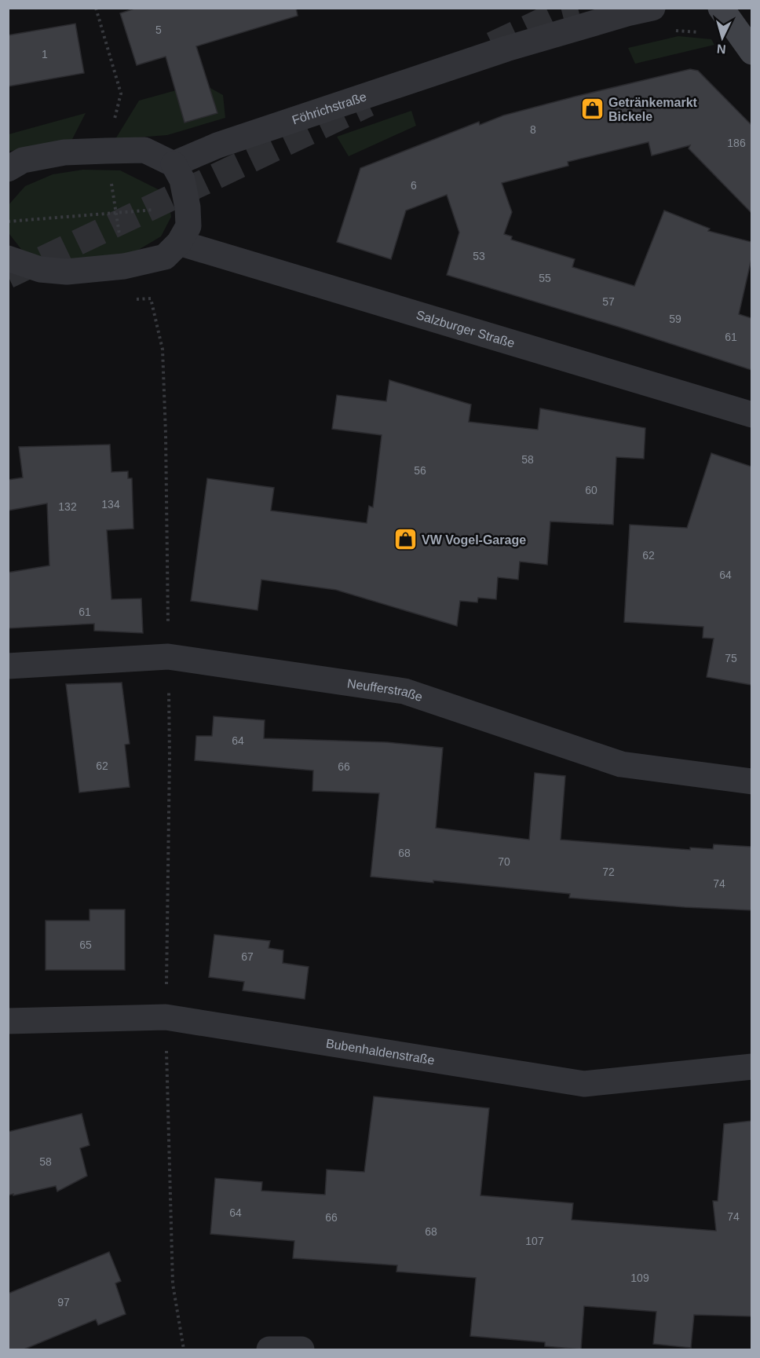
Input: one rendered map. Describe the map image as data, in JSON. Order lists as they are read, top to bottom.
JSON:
{
  "streets": {
    "street": [
      "Föhrichstraße",
      "Salzburger Straße",
      "Neufferstraße",
      "Bubenhaldenstraße"
    ]
  },
  "places": {
    "shop": ["Getränkemarkt Bickele", "VW Vogel-Garage"]
  },
  "house_numbers": [
    "5",
    "1",
    "8",
    "186",
    "6",
    "53",
    "55",
    "57",
    "59",
    "61",
    "58",
    "56",
    "60",
    "134",
    "132",
    "62",
    "64",
    "61",
    "75",
    "64",
    "62",
    "66",
    "68",
    "70",
    "72",
    "74",
    "65",
    "67",
    "58",
    "64",
    "74",
    "66",
    "68",
    "107",
    "109",
    "97"
  ],
  "north": "bottom"
}
